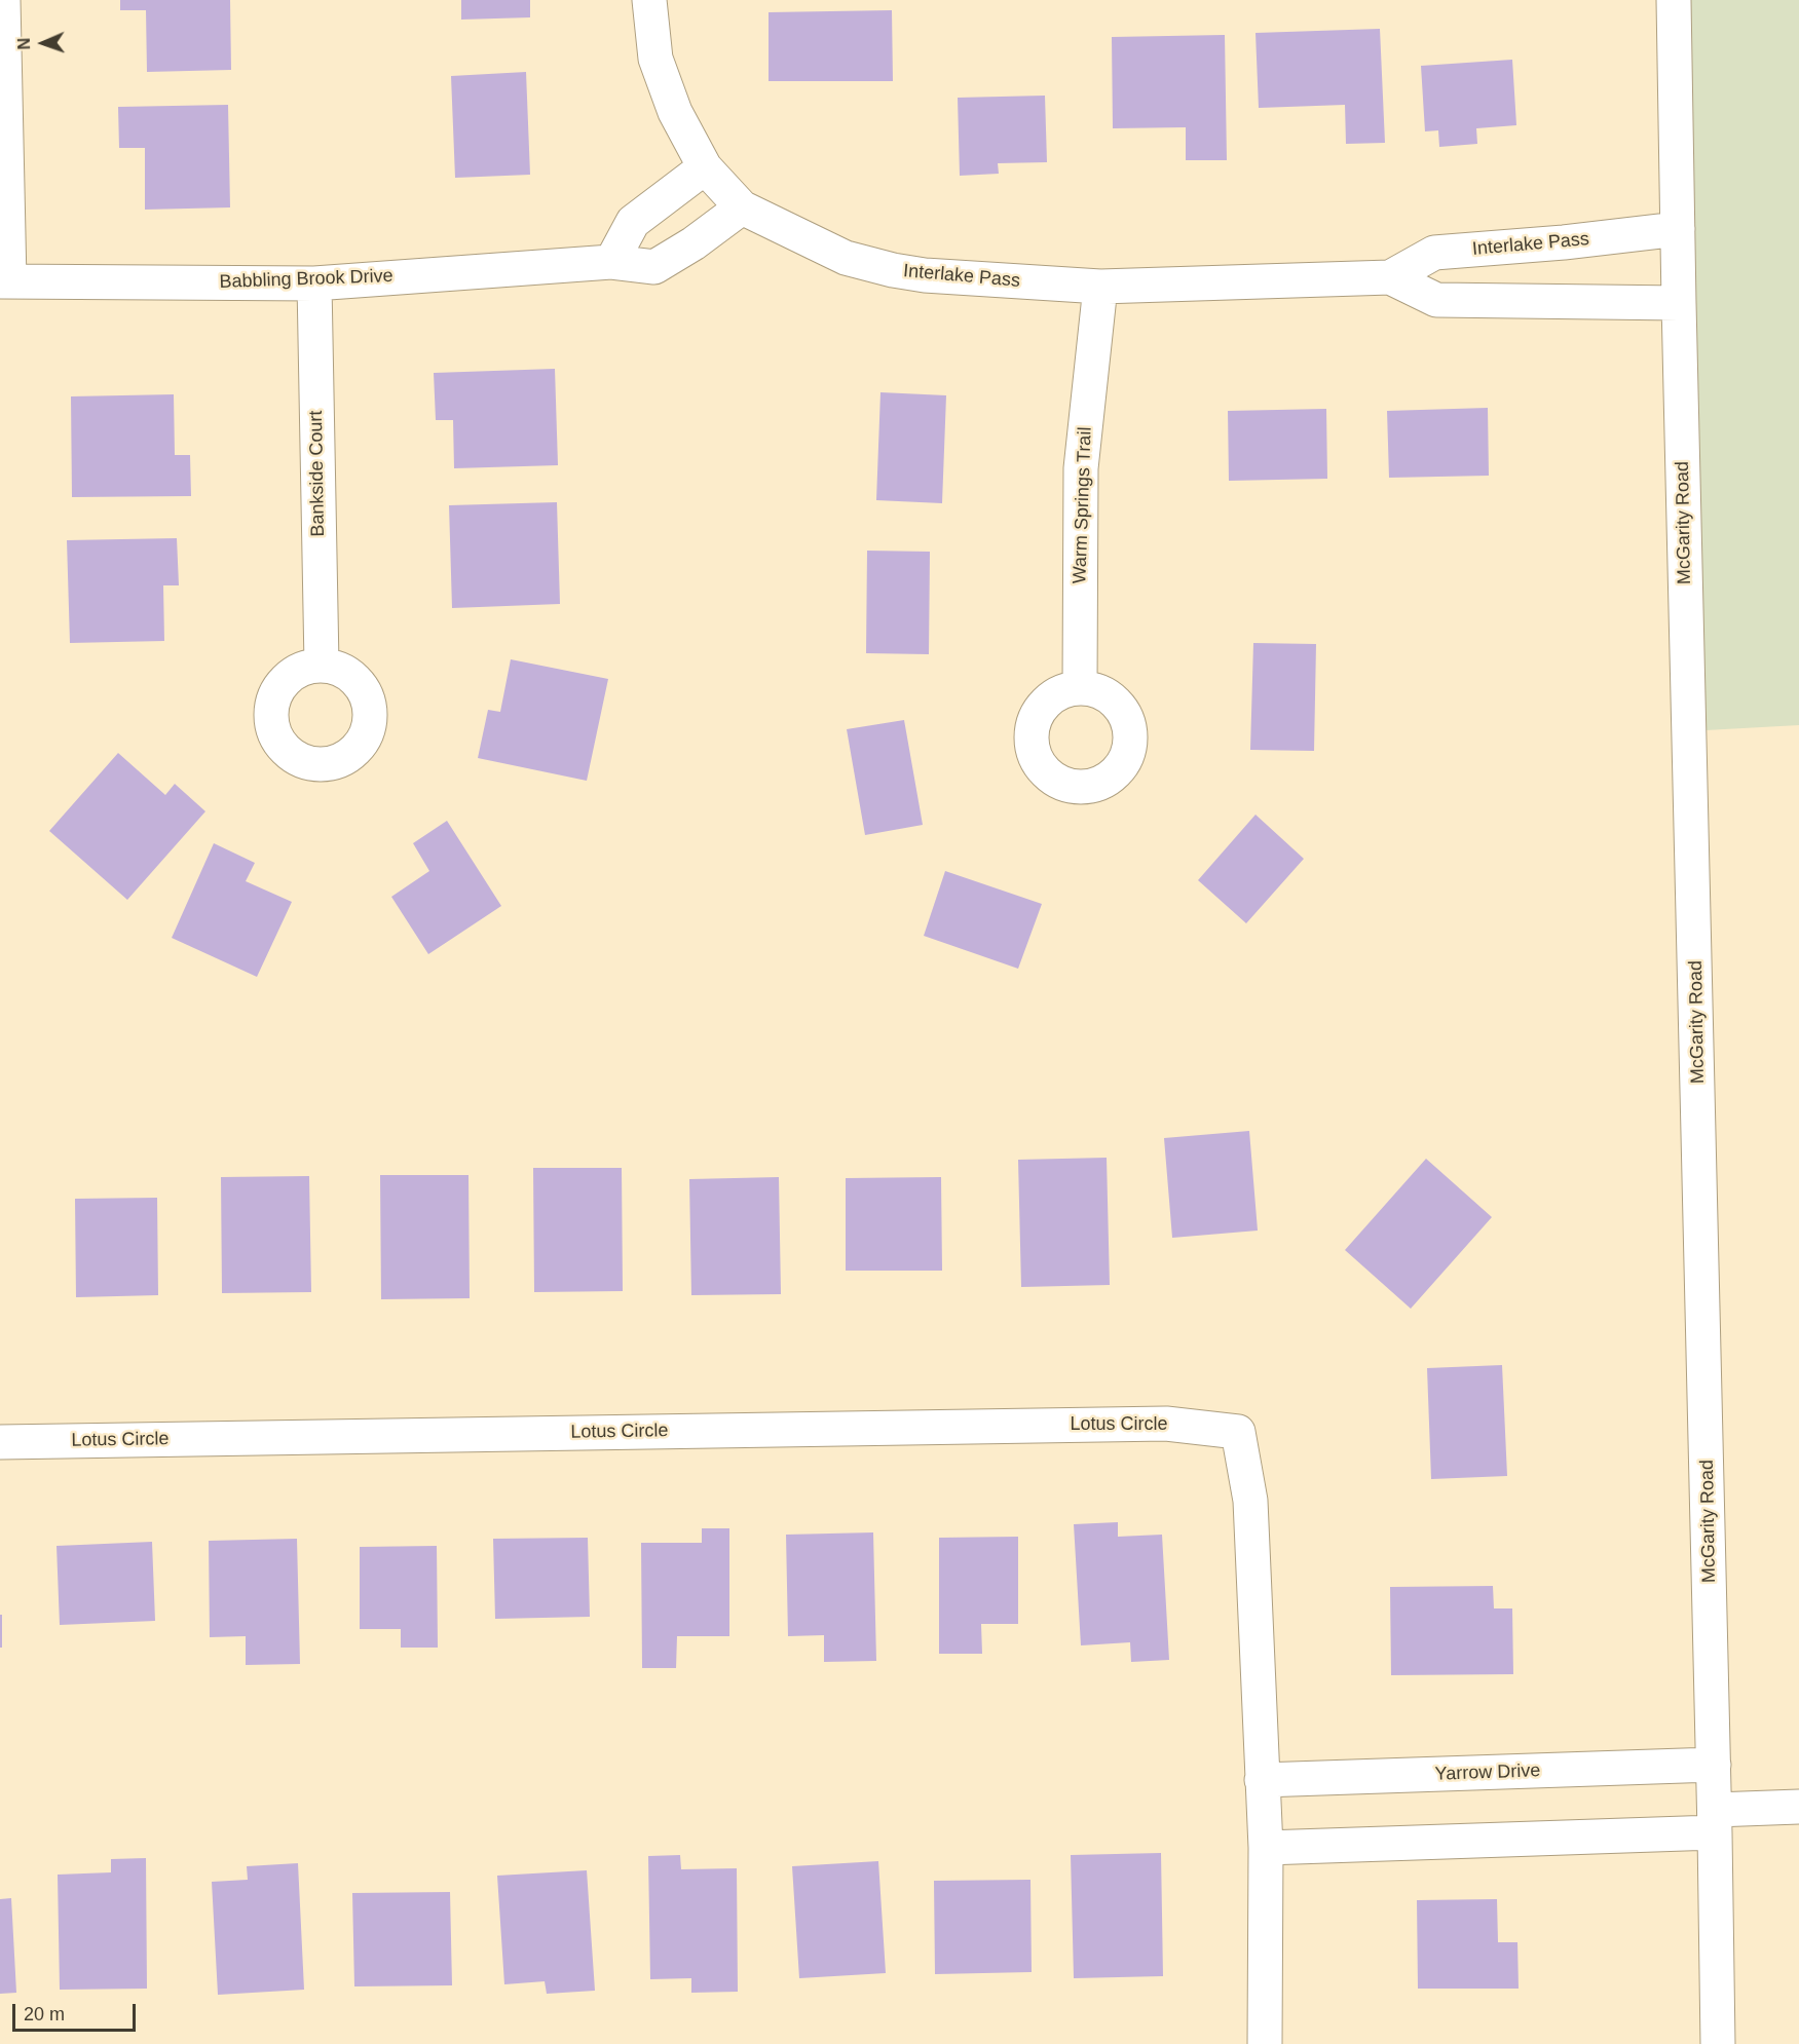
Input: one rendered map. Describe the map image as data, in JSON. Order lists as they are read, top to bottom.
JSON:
{
  "streets": {
    "street": [
      "Interlake Pass",
      "Babbling Brook Drive",
      "Bankside Court",
      "Warm Springs Trail",
      "McGarity Road",
      "Lotus Circle",
      "Yarrow Drive"
    ]
  },
  "crossings": [
    ["Interlake Pass", "Babbling Brook Drive"],
    ["Interlake Pass", "Warm Springs Trail"],
    ["Interlake Pass", "McGarity Road"],
    ["Babbling Brook Drive", "Bankside Court"],
    ["McGarity Road", "Yarrow Drive"],
    ["Lotus Circle", "Yarrow Drive"]
  ],
  "scale_bar": "20 m",
  "north": "left"
}
